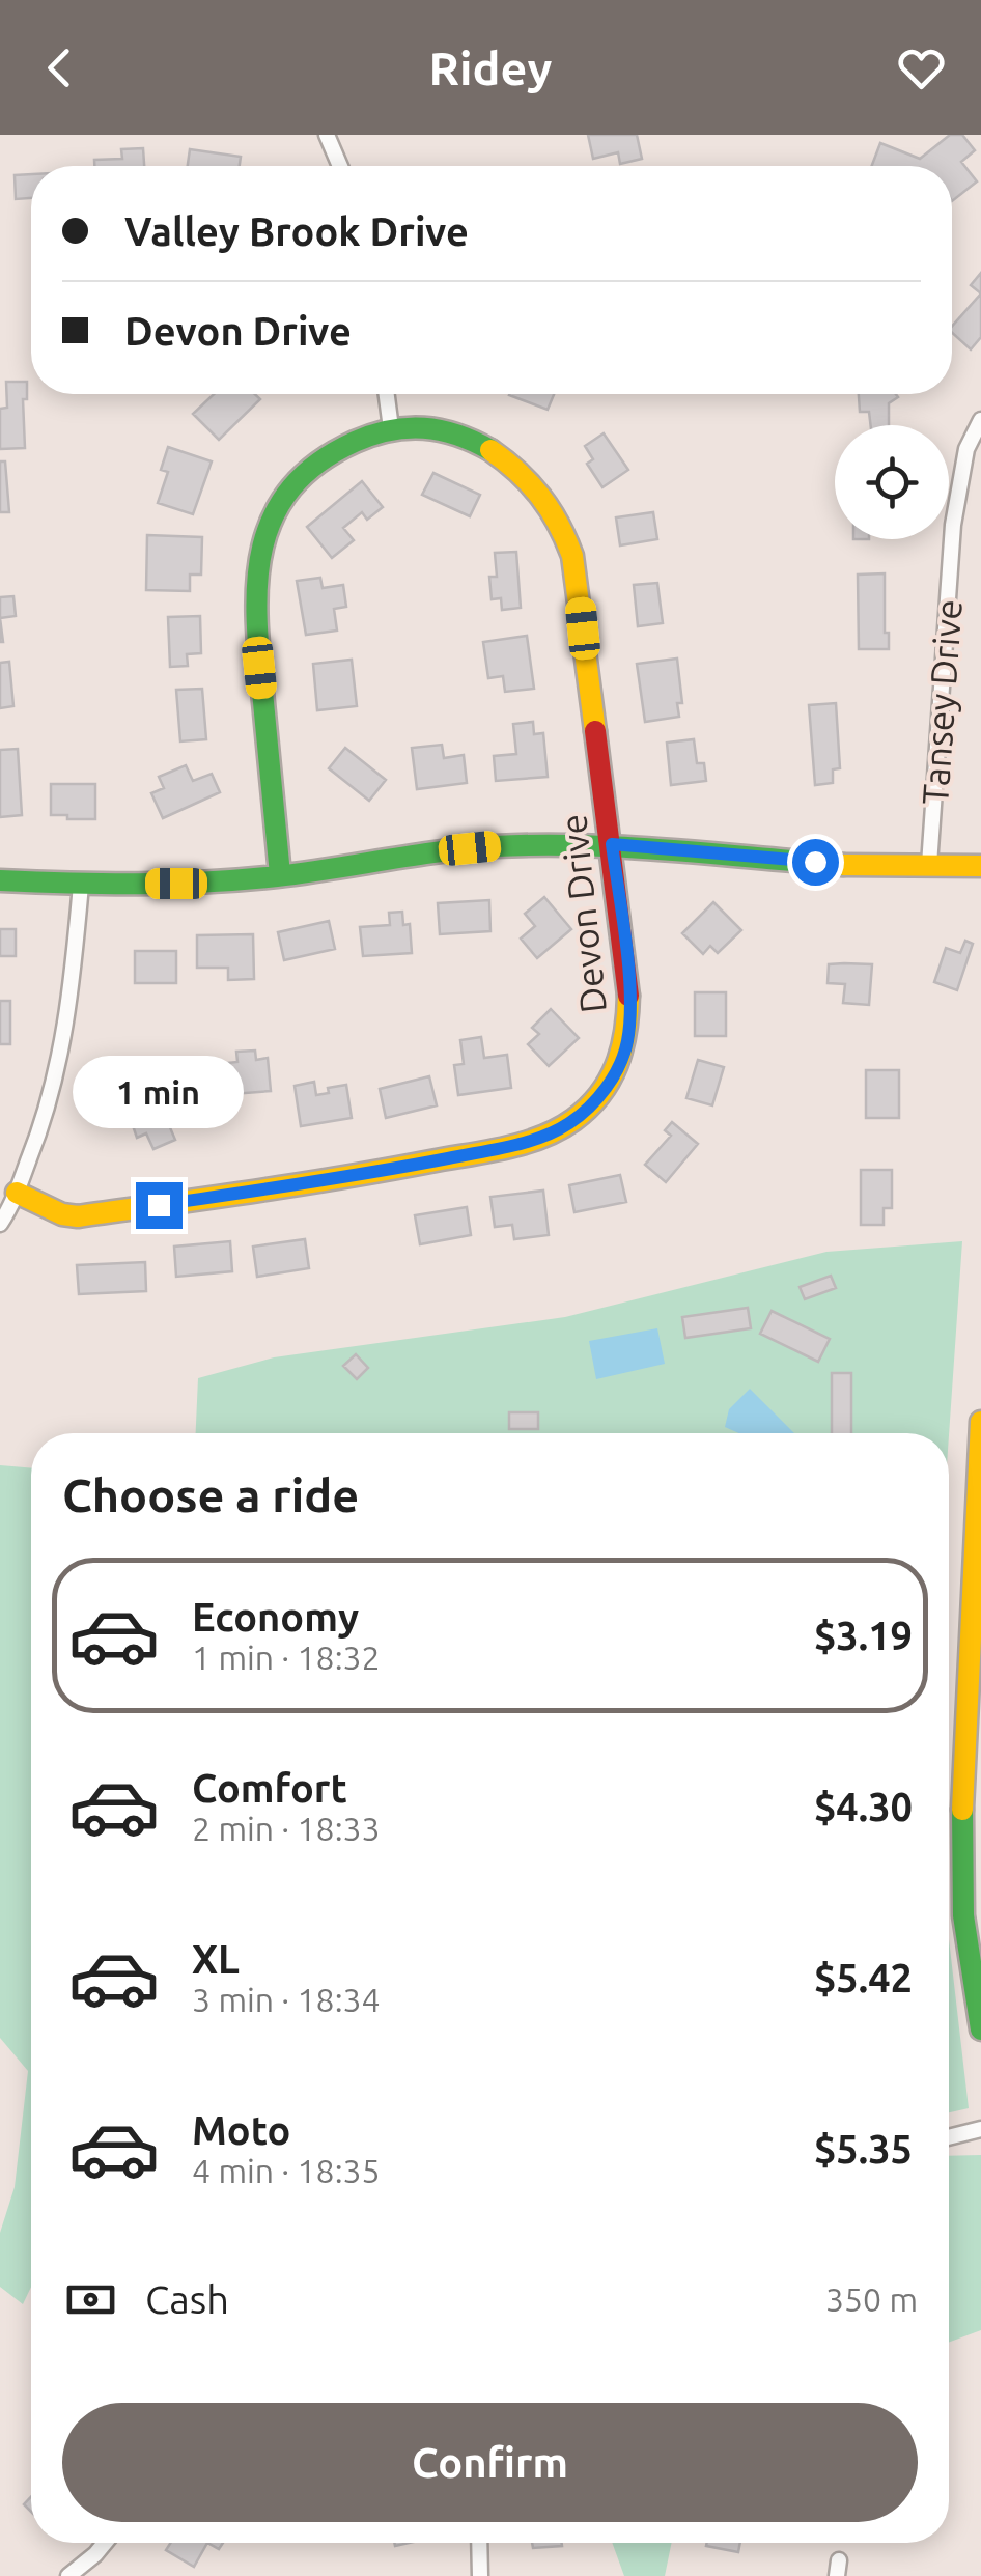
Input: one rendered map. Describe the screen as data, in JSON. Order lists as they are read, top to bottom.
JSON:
{
  "streets": {
    "street": ["Tansey Drive", "Devon Drive"]
  },
  "page": {
    "header": "Ridey",
    "banner": ["Valley Brook Drive", "Devon Drive"],
    "bubble": "1 min",
    "heading": "Choose a ride",
    "list": [
      {
        "name": "Economy",
        "note": "1 min · 18:32",
        "value": "$3.19"
      },
      {
        "name": "Comfort",
        "note": "2 min · 18:33",
        "value": "$4.30"
      },
      {
        "name": "XL",
        "note": "3 min · 18:34",
        "value": "$5.42"
      },
      {
        "name": "Moto",
        "note": "4 min · 18:35",
        "value": "$5.35"
      }
    ],
    "pay": ["Cash", "350 m"],
    "buttons": "Confirm"
  }
}
